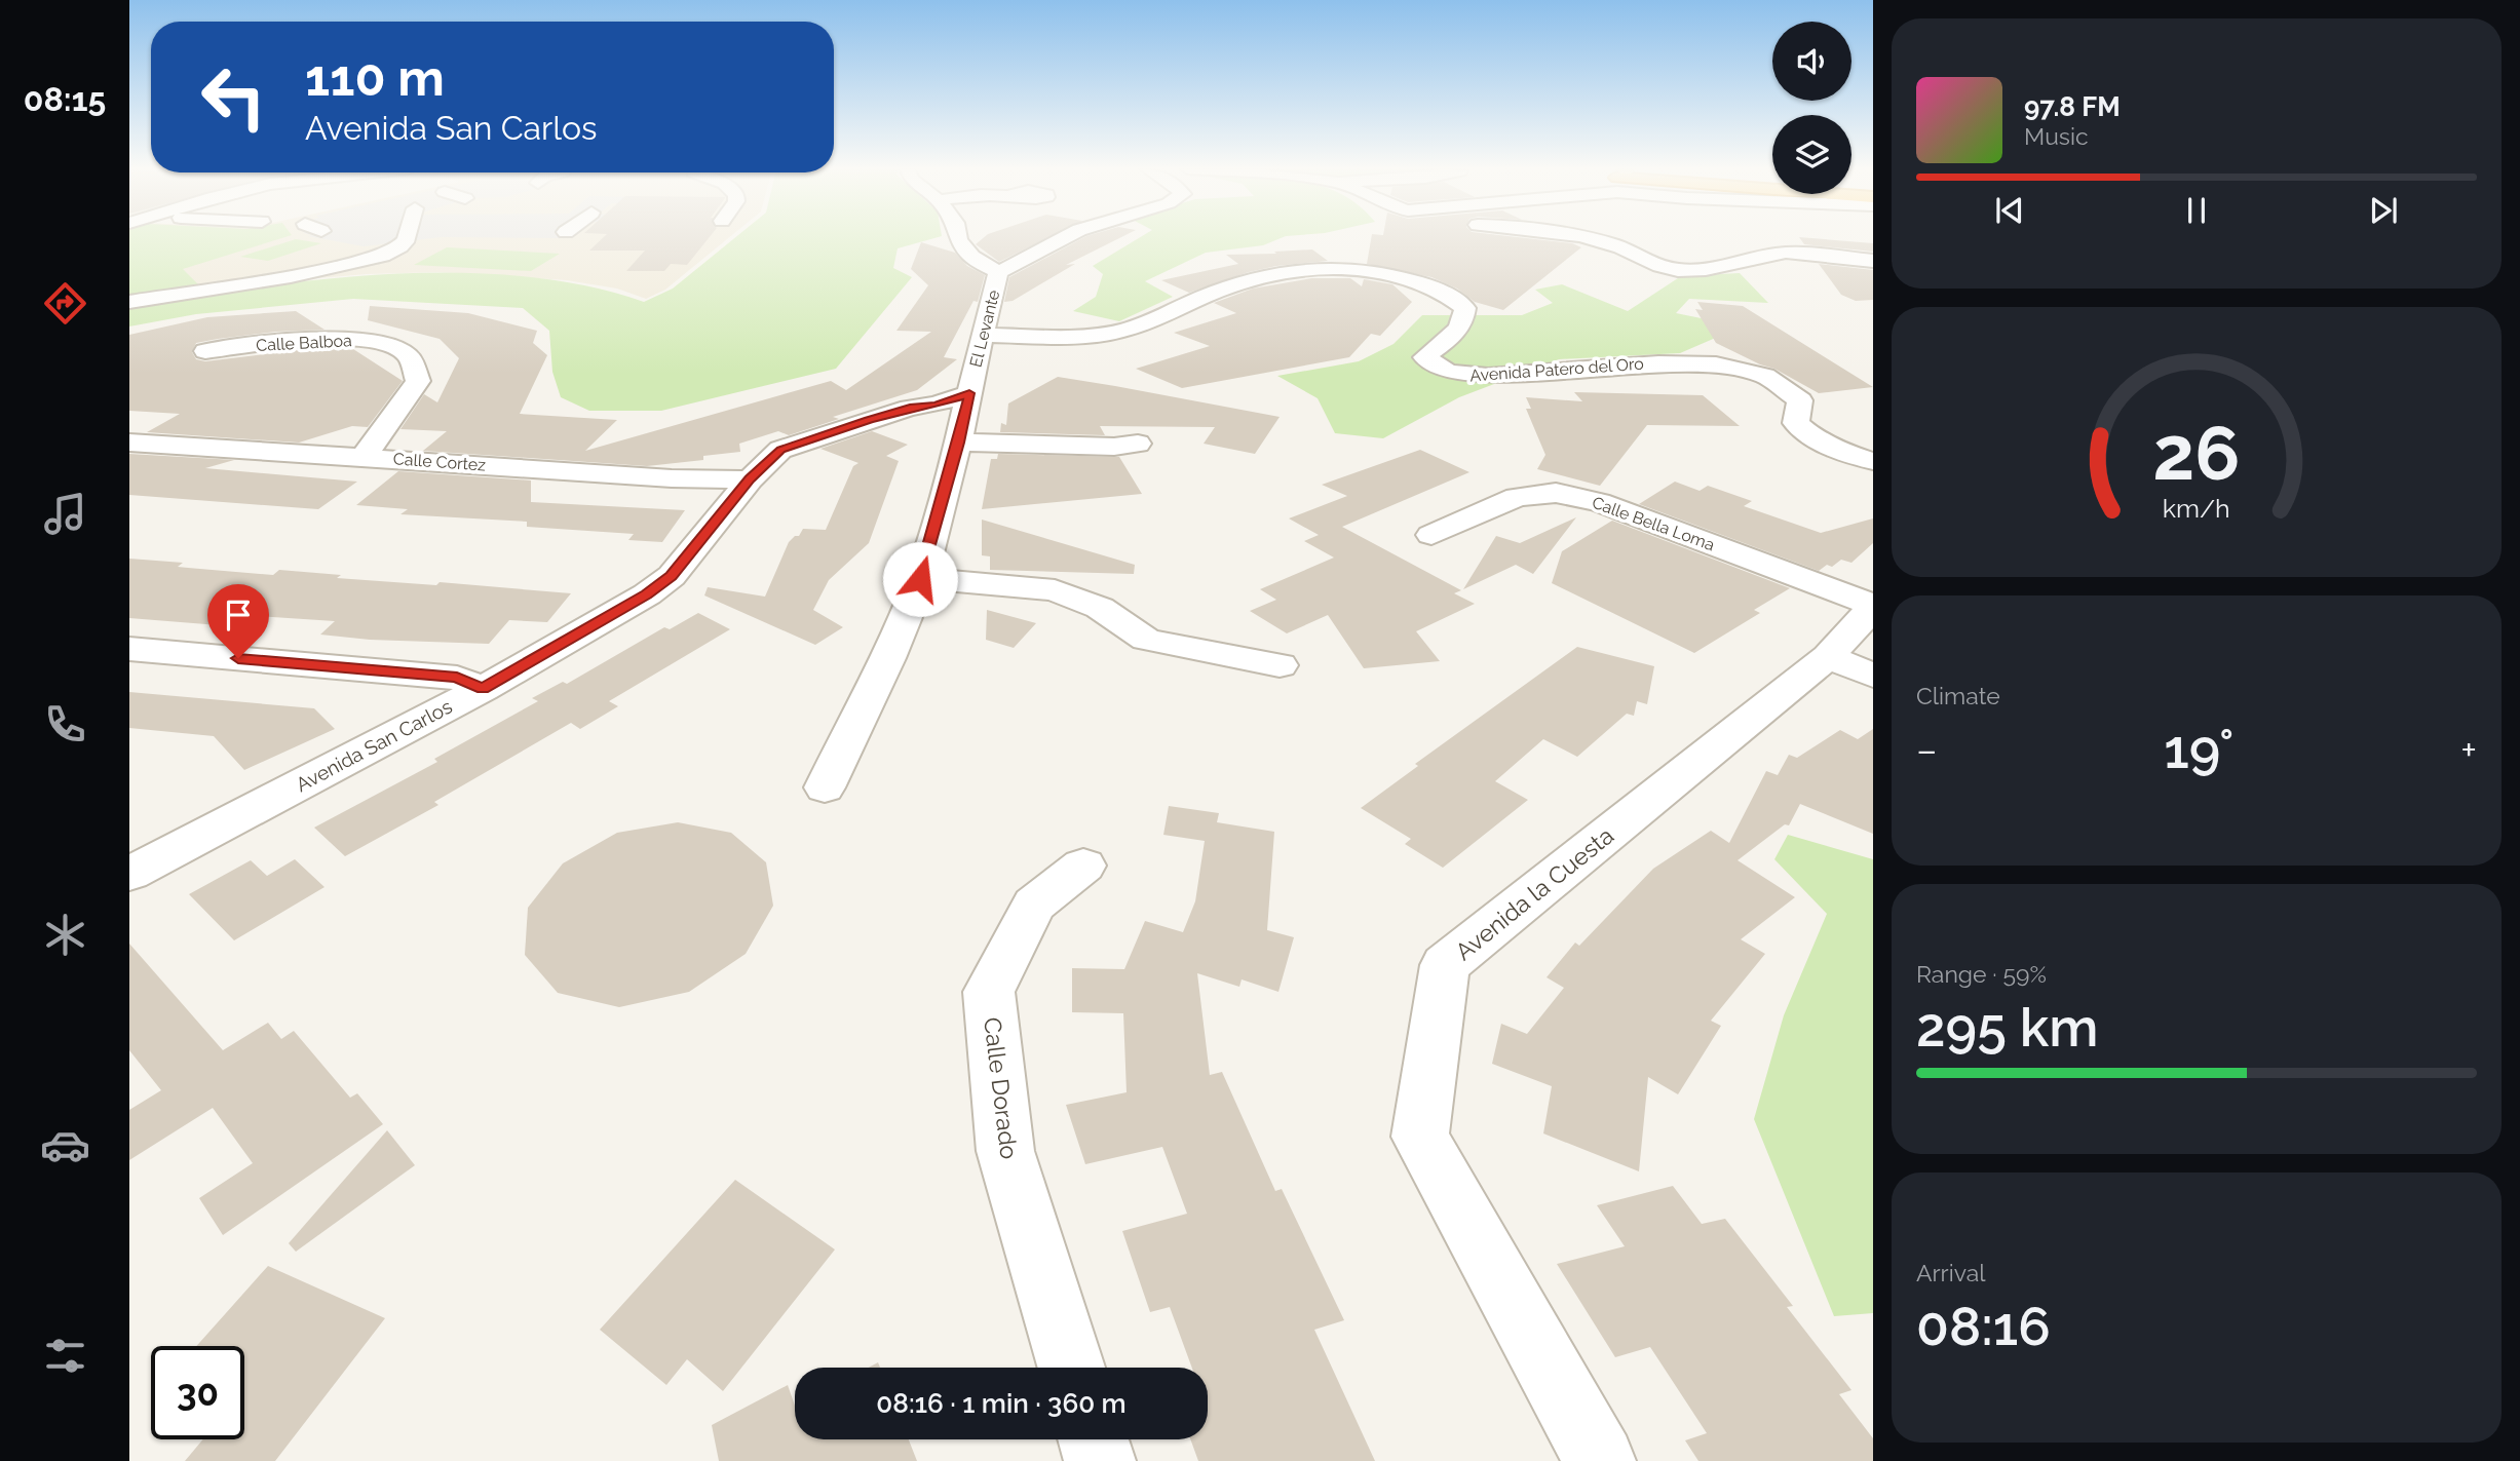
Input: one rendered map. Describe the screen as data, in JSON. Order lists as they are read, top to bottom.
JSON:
{
  "streets": {
    "street": [
      "El Levante",
      "Calle Balboa",
      "Avenida Patero del Oro",
      "Calle Cortez",
      "Calle Bella Loma",
      "Avenida San Carlos",
      "Avenida la Cuesta",
      "Calle Dorado"
    ]
  },
  "crossings": [
    ["El Levante", "Avenida Patero del Oro"],
    ["El Levante", "Avenida San Carlos"],
    ["Calle Balboa", "Calle Cortez"],
    ["Calle Cortez", "Avenida San Carlos"],
    ["Calle Bella Loma", "Avenida la Cuesta"]
  ],
  "page": {
    "tabs": "08:15",
    "turn": ["110 m", "Avenida San Carlos"],
    "song": ["97.8 FM", "Music"],
    "tile": [
      "Climate",
      ["Range · 59%", "295 km"],
      ["Arrival", "08:16"]
    ],
    "heat": ["−", "19°", "+"],
    "limit": "30",
    "trip": "08:16 · 1 min · 360 m",
    "gauge": ["26", "km/h"]
  }
}
